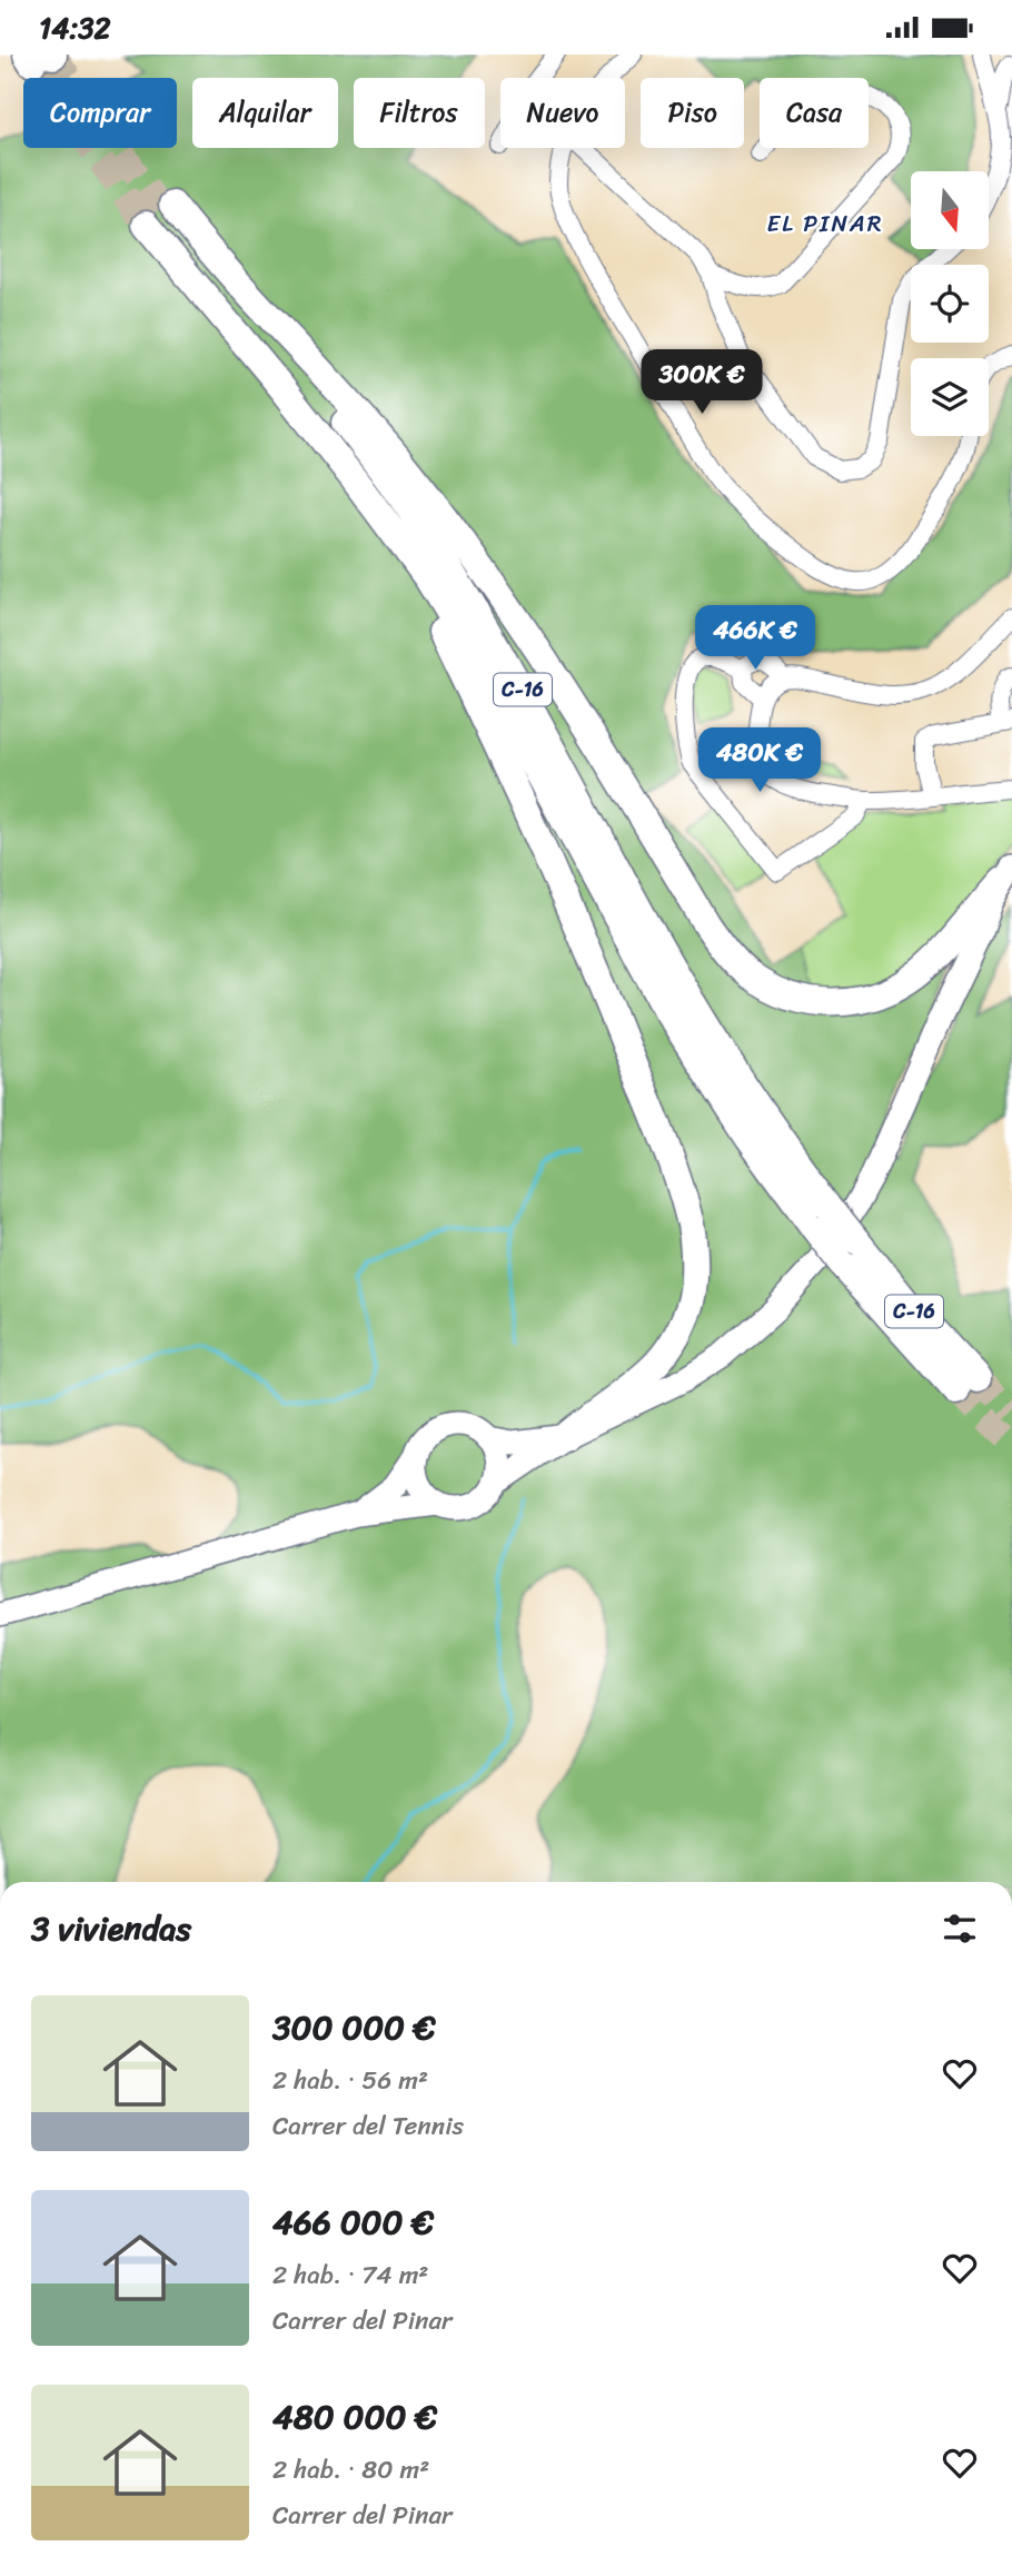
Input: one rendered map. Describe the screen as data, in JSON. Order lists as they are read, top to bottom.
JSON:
{
  "streets": {
    "highway": ["C-16"]
  },
  "districts": ["EL PINAR"],
  "north": "bottom",
  "page": {
    "status": "14:32",
    "chip": [
      "Comprar",
      "Alquilar",
      "Filtros",
      "Nuevo",
      "Piso",
      "Casa"
    ],
    "price": ["300K €", "466K €", "480K €"],
    "heading": "3 viviendas",
    "list": [
      {
        "name": "300 000 €",
        "note": "2 hab. · 56 m² · Carrer del Tennis"
      },
      {
        "name": "466 000 €",
        "note": "2 hab. · 74 m² · Carrer del Pinar"
      },
      {
        "name": "480 000 €",
        "note": "2 hab. · 80 m² · Carrer del Pinar"
      }
    ]
  }
}
